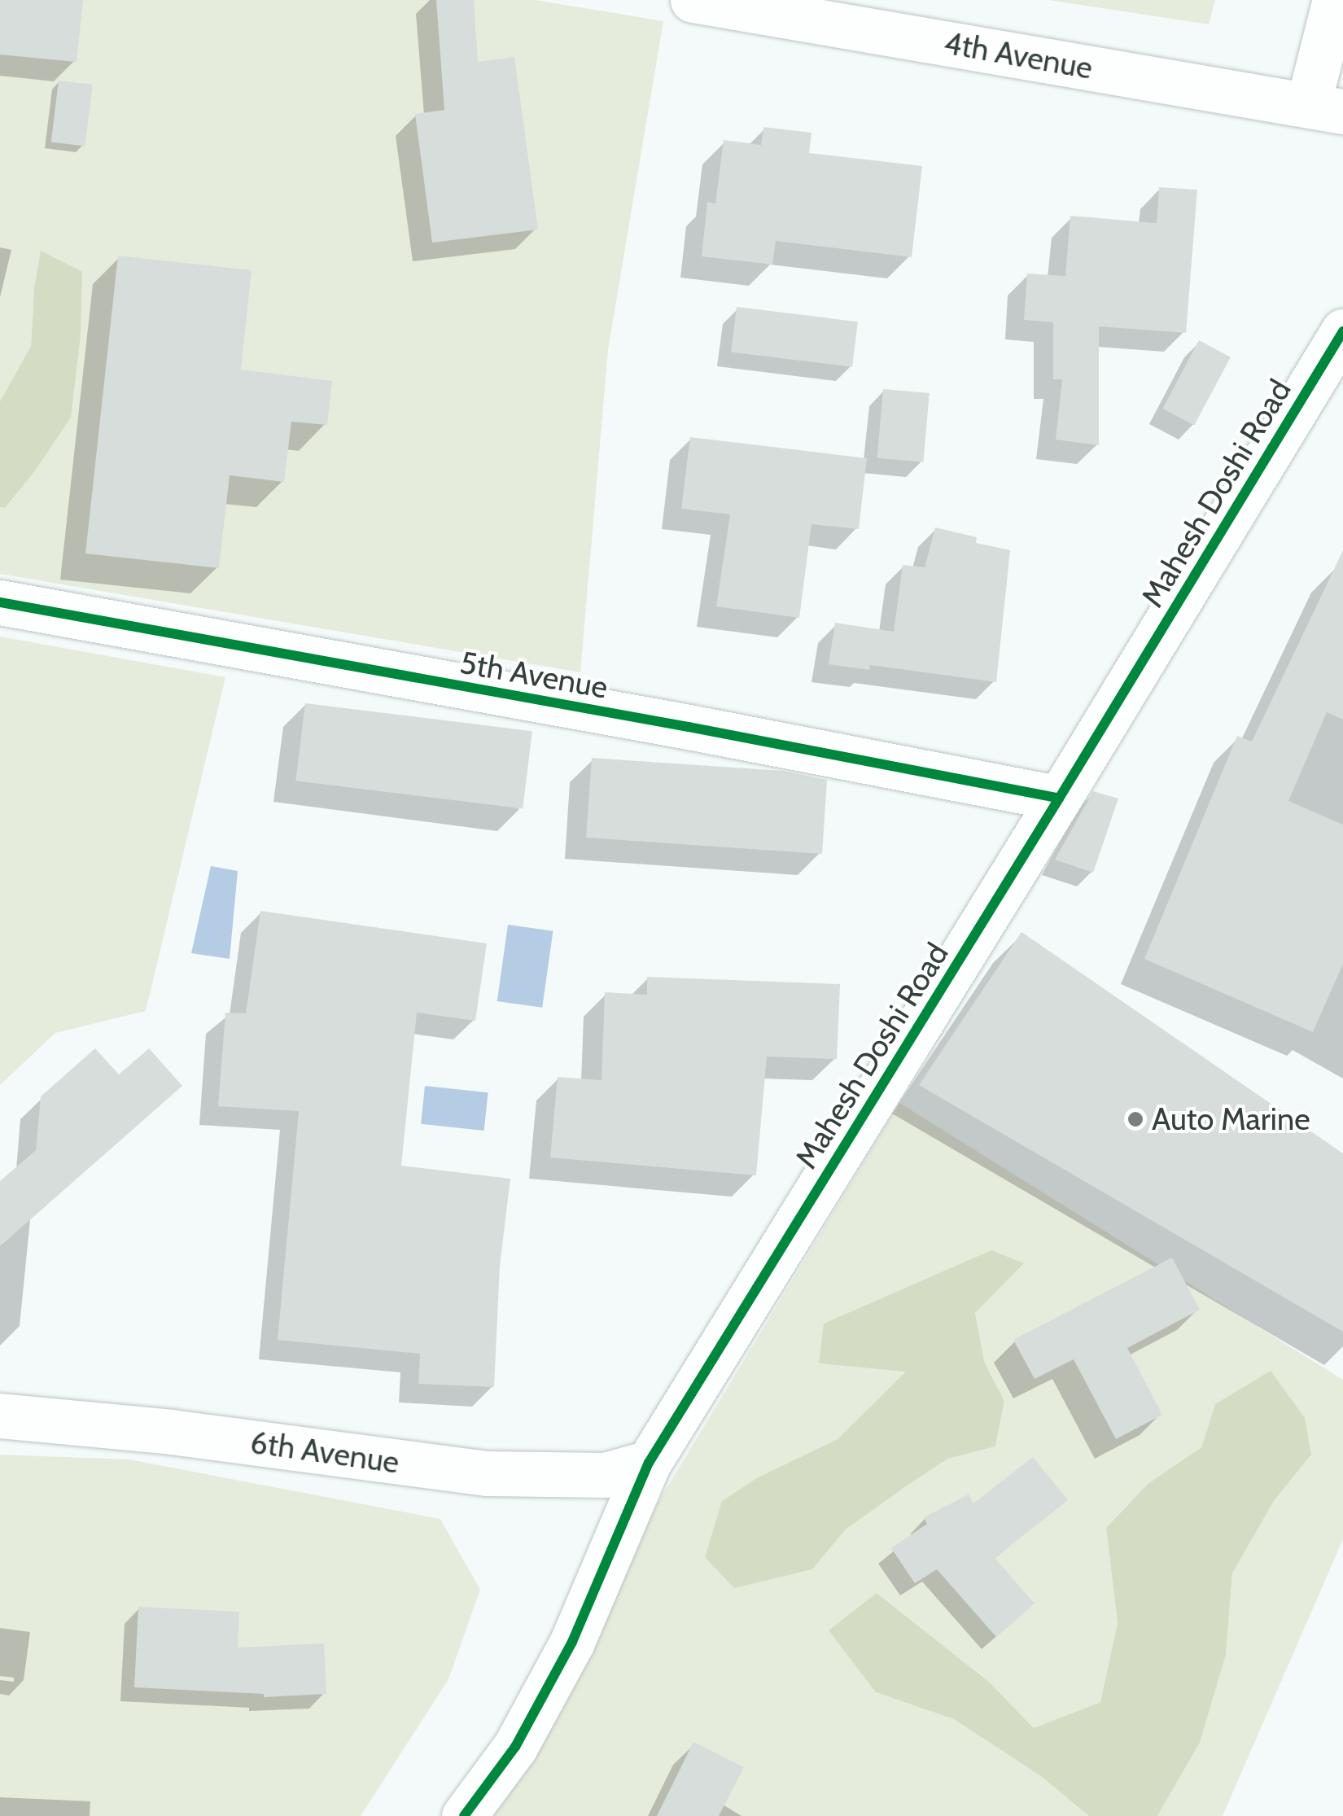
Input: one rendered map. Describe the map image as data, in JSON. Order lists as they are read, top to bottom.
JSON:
{
  "streets": {
    "street": [
      "4th Avenue",
      "Mahesh Doshi Road",
      "5th Avenue",
      "6th Avenue"
    ]
  },
  "crossings": [
    ["Mahesh Doshi Road", "5th Avenue"],
    ["Mahesh Doshi Road", "6th Avenue"]
  ],
  "places": ["Auto Marine"]
}
